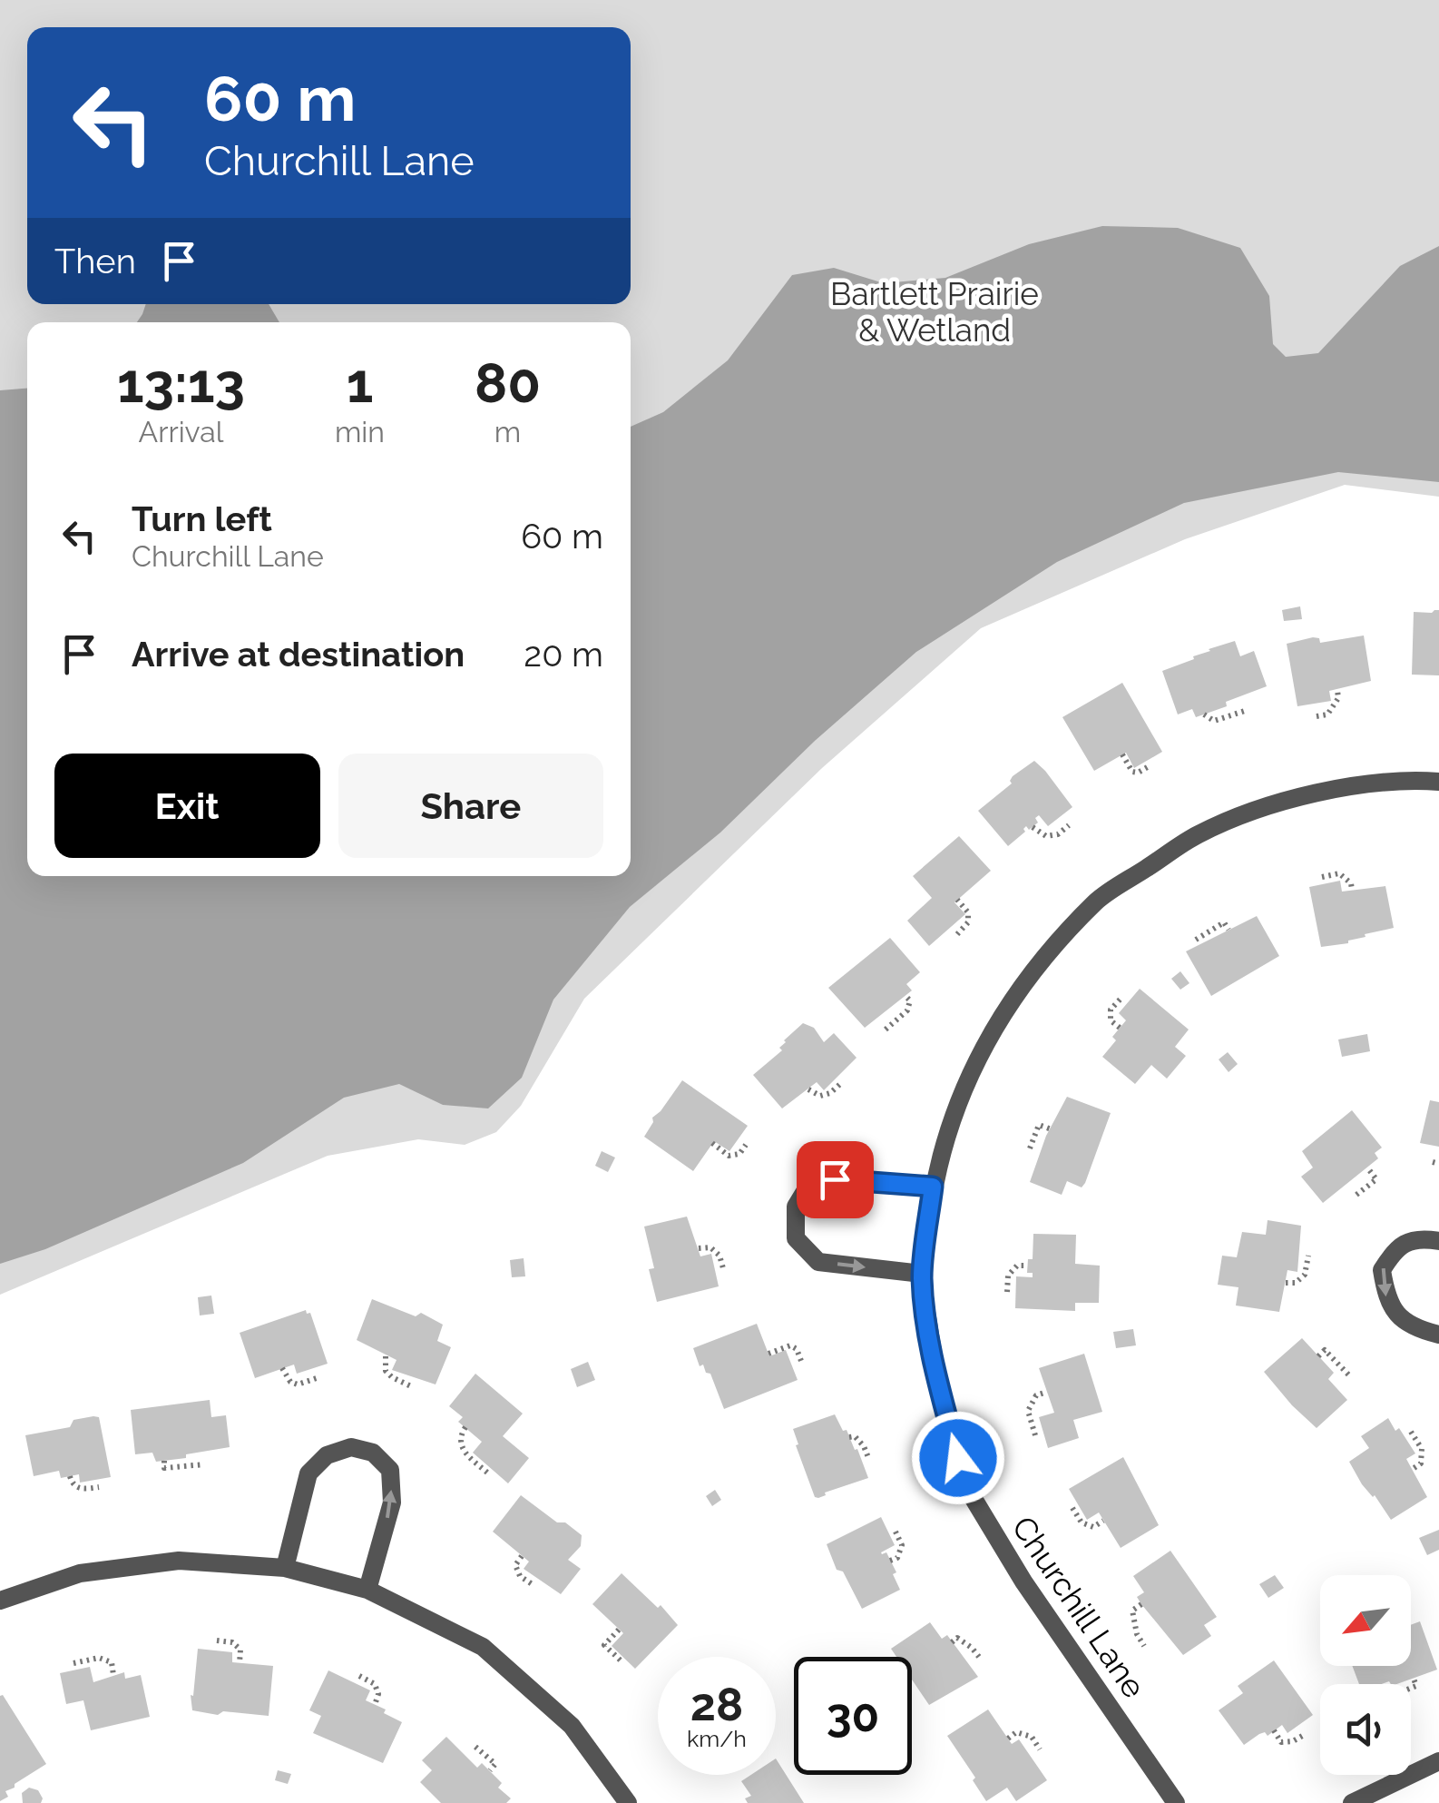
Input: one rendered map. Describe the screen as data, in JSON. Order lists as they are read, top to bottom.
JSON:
{
  "streets": {
    "street": ["Churchill Lane"]
  },
  "parks": ["Bartlett Prairie & Wetland"],
  "north": "bottom left",
  "page": {
    "turn": ["60 m", "Churchill Lane"],
    "then": "Then",
    "eta": [
      "13:13",
      "Arrival",
      "1",
      "min",
      "80",
      "m"
    ],
    "list": [
      {
        "name": "Turn left",
        "note": "Churchill Lane",
        "value": "60 m"
      },
      {
        "name": "Arrive at destination",
        "value": "20 m"
      }
    ],
    "buttons": ["Exit", "Share"],
    "speed": "28 km/h",
    "limit": "30"
  }
}
